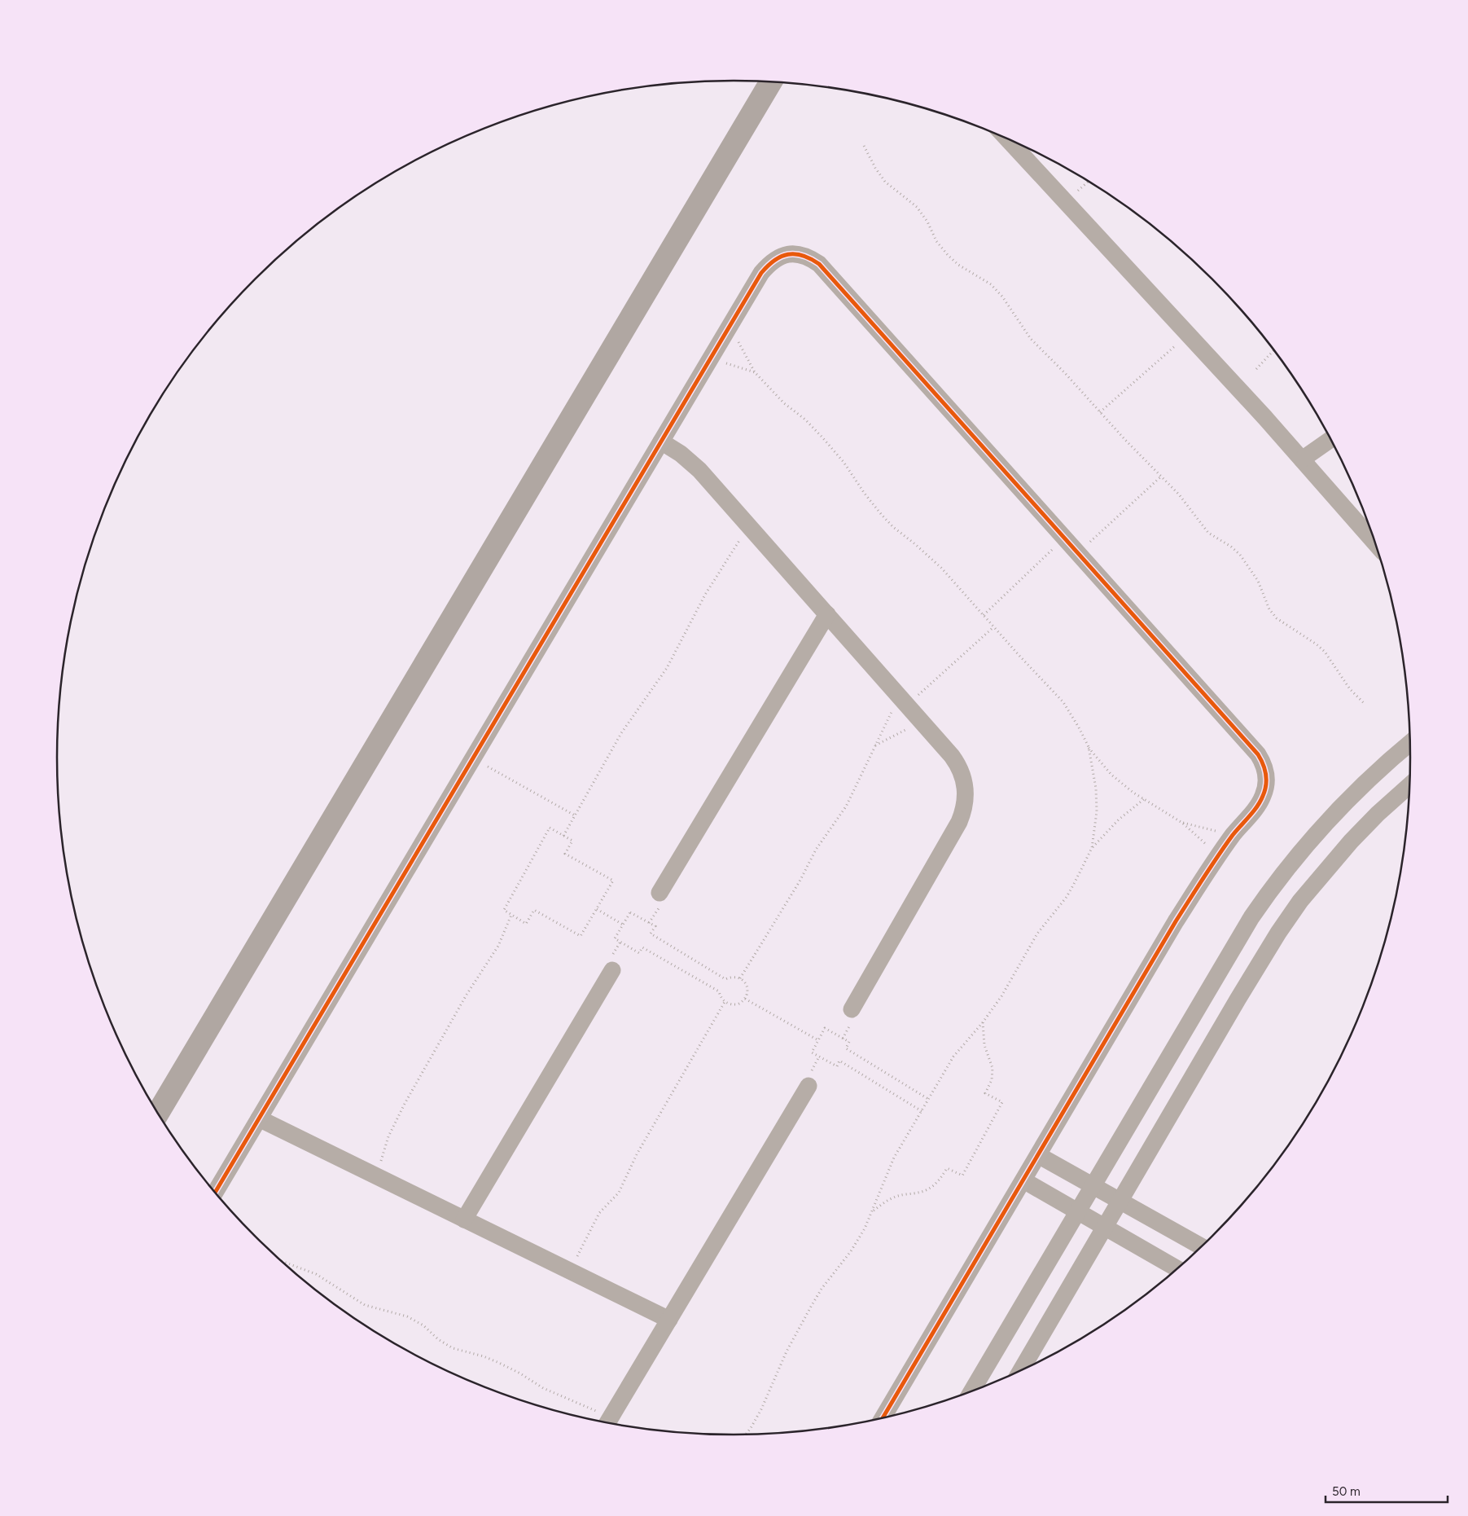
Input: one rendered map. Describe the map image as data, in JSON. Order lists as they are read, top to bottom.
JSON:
{
  "scale_bar": "50 m"
}
